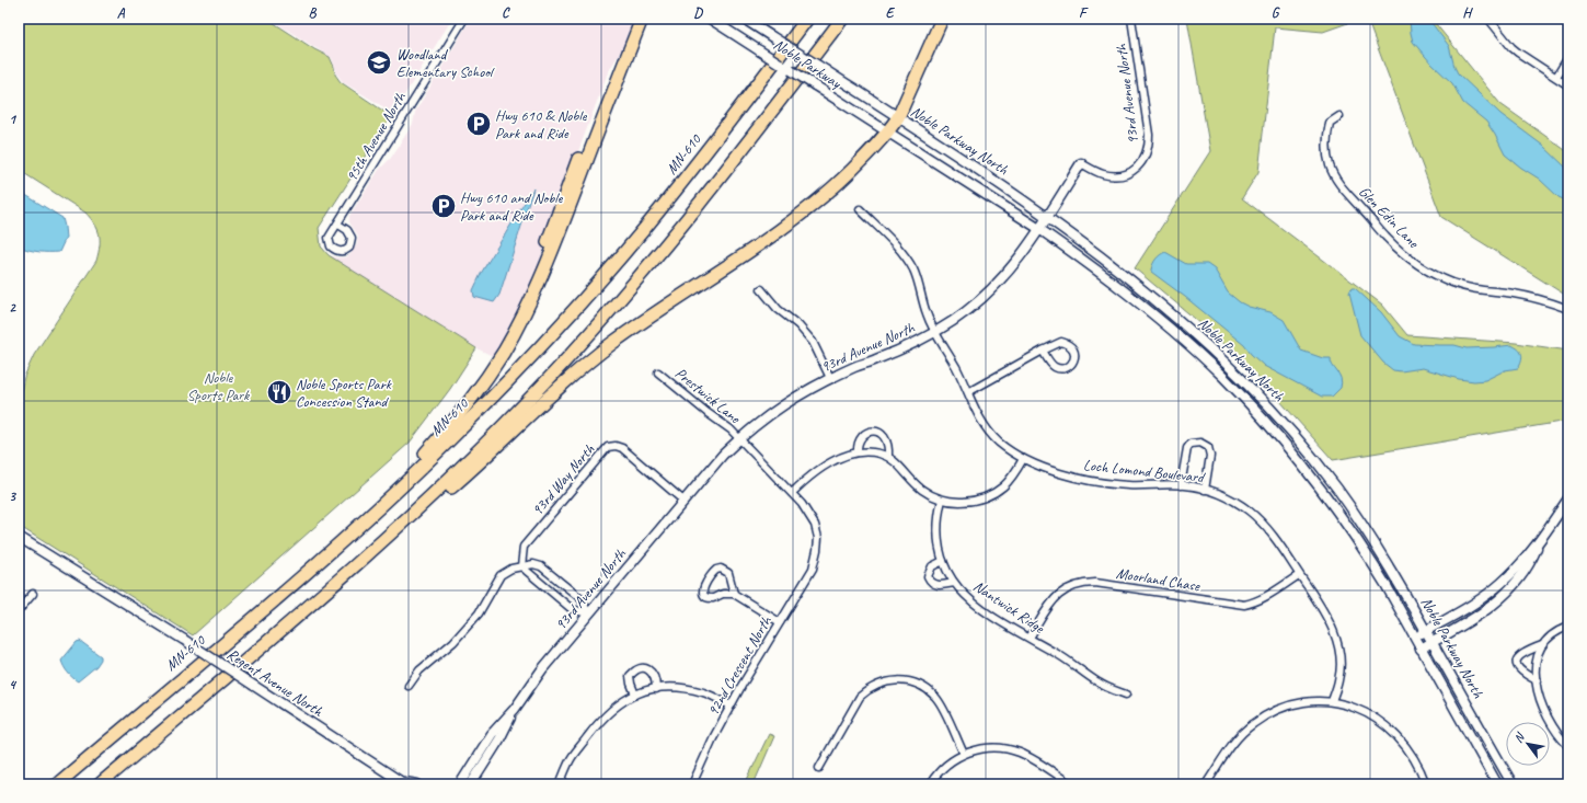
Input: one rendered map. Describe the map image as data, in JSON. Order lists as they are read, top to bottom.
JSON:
{
  "streets": {
    "highway": ["MN-610"],
    "main road": [
      "Noble Parkway",
      "93rd Avenue North",
      "Noble Parkway North",
      "Regent Avenue North"
    ],
    "street": [
      "95th Avenue North",
      "Glen Edin Lane",
      "Prestwick Lane",
      "Loch Lomond Boulevard",
      "93rd Way North",
      "Moorland Chase",
      "Nantwick Ridge",
      "92nd Crescent North"
    ]
  },
  "crossings": [
    ["Noble Parkway", "Noble Parkway North"],
    ["93rd Avenue North", "Noble Parkway North"],
    ["93rd Avenue North", "Prestwick Lane"],
    ["93rd Avenue North", "Loch Lomond Boulevard"],
    ["93rd Avenue North", "93rd Way North"],
    ["Prestwick Lane", "92nd Crescent North"],
    ["Loch Lomond Boulevard", "Moorland Chase"],
    ["Moorland Chase", "Nantwick Ridge"]
  ],
  "parks": ["Noble Sports Park"],
  "places": {
    "school or university": ["Woodland Elementary School"],
    "parking": ["Hwy 610 & Noble Park and Ride", "Hwy 610 and Noble Park and Ride"],
    "restaurant": ["Noble Sports Park Concession Stand"]
  },
  "north": "top left",
  "grid": {
    "columns": [
      "A",
      "B",
      "C",
      "D",
      "E",
      "F",
      "G",
      "H"
    ],
    "rows": [
      "1",
      "2",
      "3",
      "4"
    ]
  }
}
